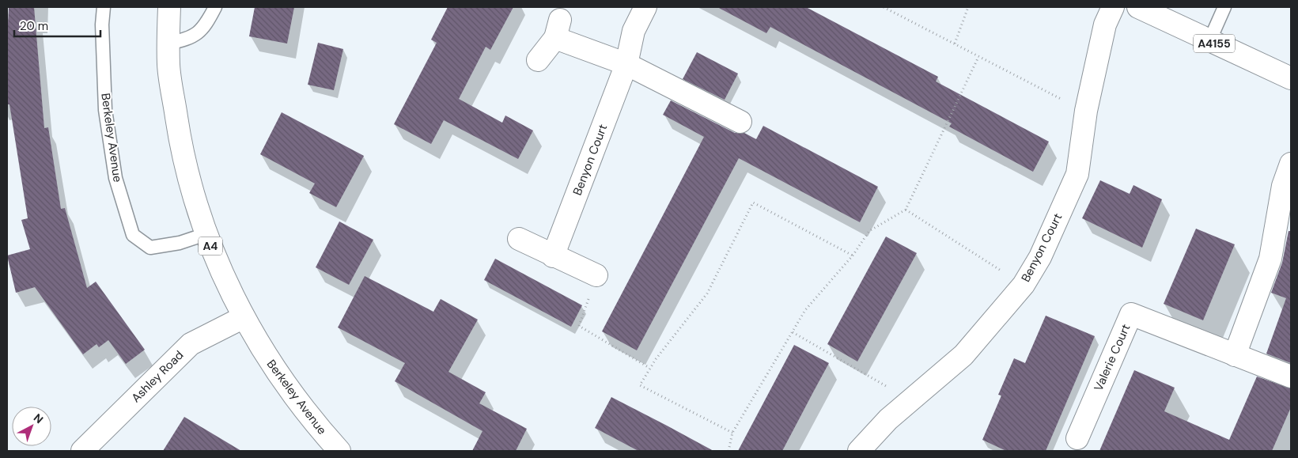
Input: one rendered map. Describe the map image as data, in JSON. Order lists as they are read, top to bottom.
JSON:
{
  "streets": {
    "street": [
      "A4155",
      "Berkeley Avenue",
      "Benyon Court",
      "A4",
      "Valerie Court",
      "Ashley Road"
    ]
  },
  "crossings": [
    ["Berkeley Avenue", "Ashley Road"]
  ],
  "scale_bar": "20 m",
  "north": "top right"
}
